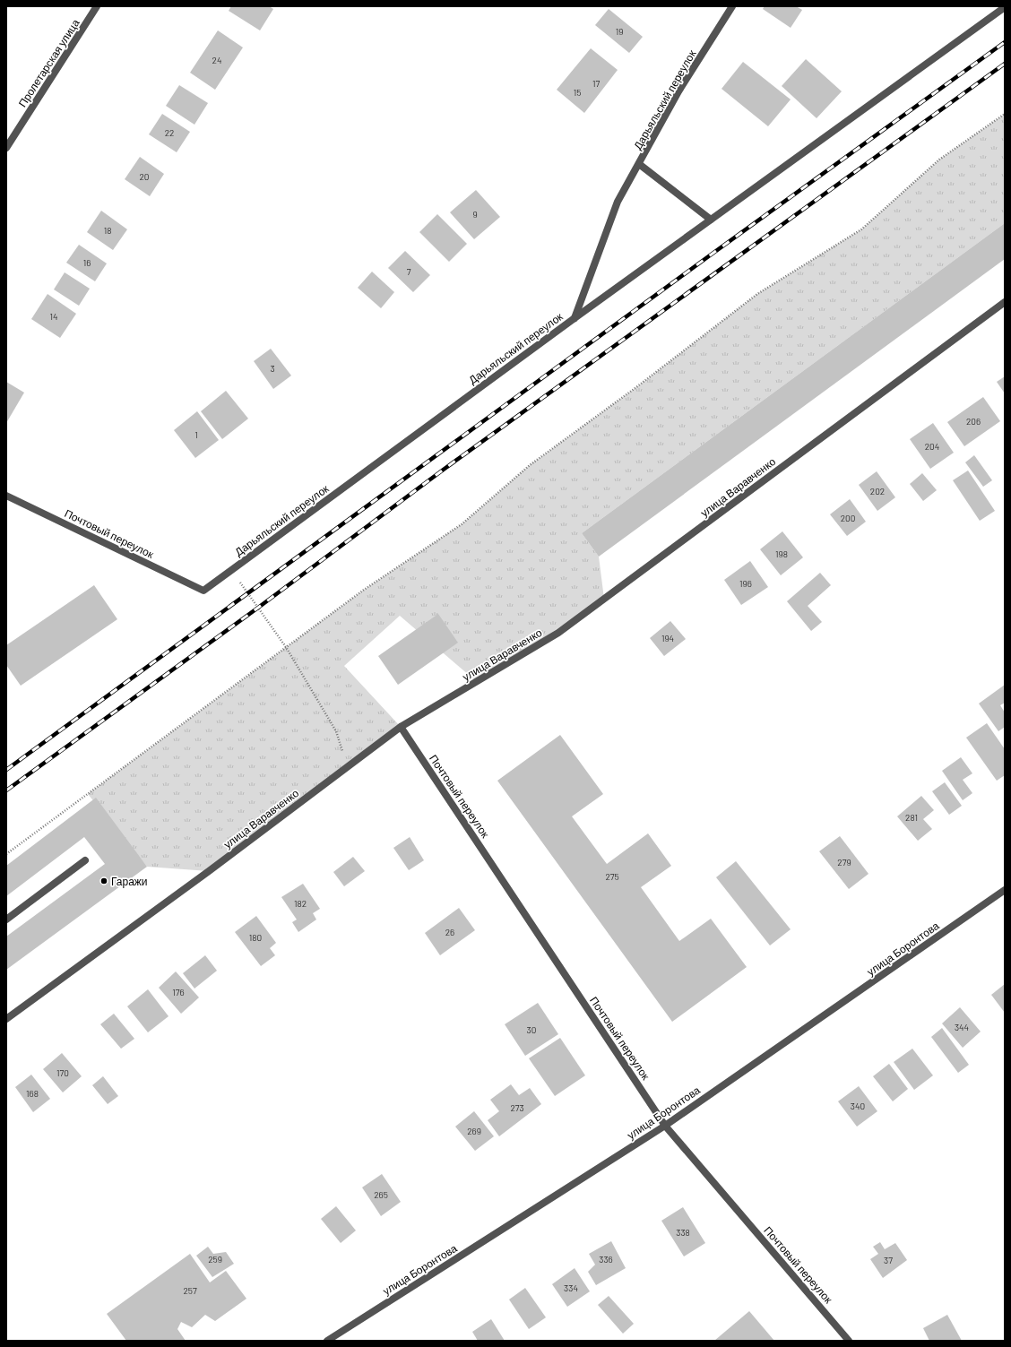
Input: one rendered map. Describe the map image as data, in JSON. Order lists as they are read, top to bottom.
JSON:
{
  "streets": {
    "street": [
      "Пролетарская улица",
      "Дарьяльский переулок",
      "улица Варавченко",
      "Почтовый переулок",
      "улица Боронтова"
    ]
  },
  "crossings": [
    ["Дарьяльский переулок", "Почтовый переулок"],
    ["улица Варавченко", "Почтовый переулок"],
    ["Почтовый переулок", "улица Боронтова"]
  ],
  "places": ["Гаражи"],
  "house_numbers": [
    "19",
    "24",
    "17",
    "15",
    "22",
    "20",
    "9",
    "18",
    "16",
    "7",
    "14",
    "3",
    "206",
    "1",
    "204",
    "202",
    "200",
    "198",
    "196",
    "194",
    "281",
    "279",
    "275",
    "182",
    "26",
    "180",
    "176",
    "344",
    "30",
    "170",
    "168",
    "340",
    "273",
    "269",
    "265",
    "338",
    "259",
    "336",
    "37",
    "334",
    "257"
  ]
}
